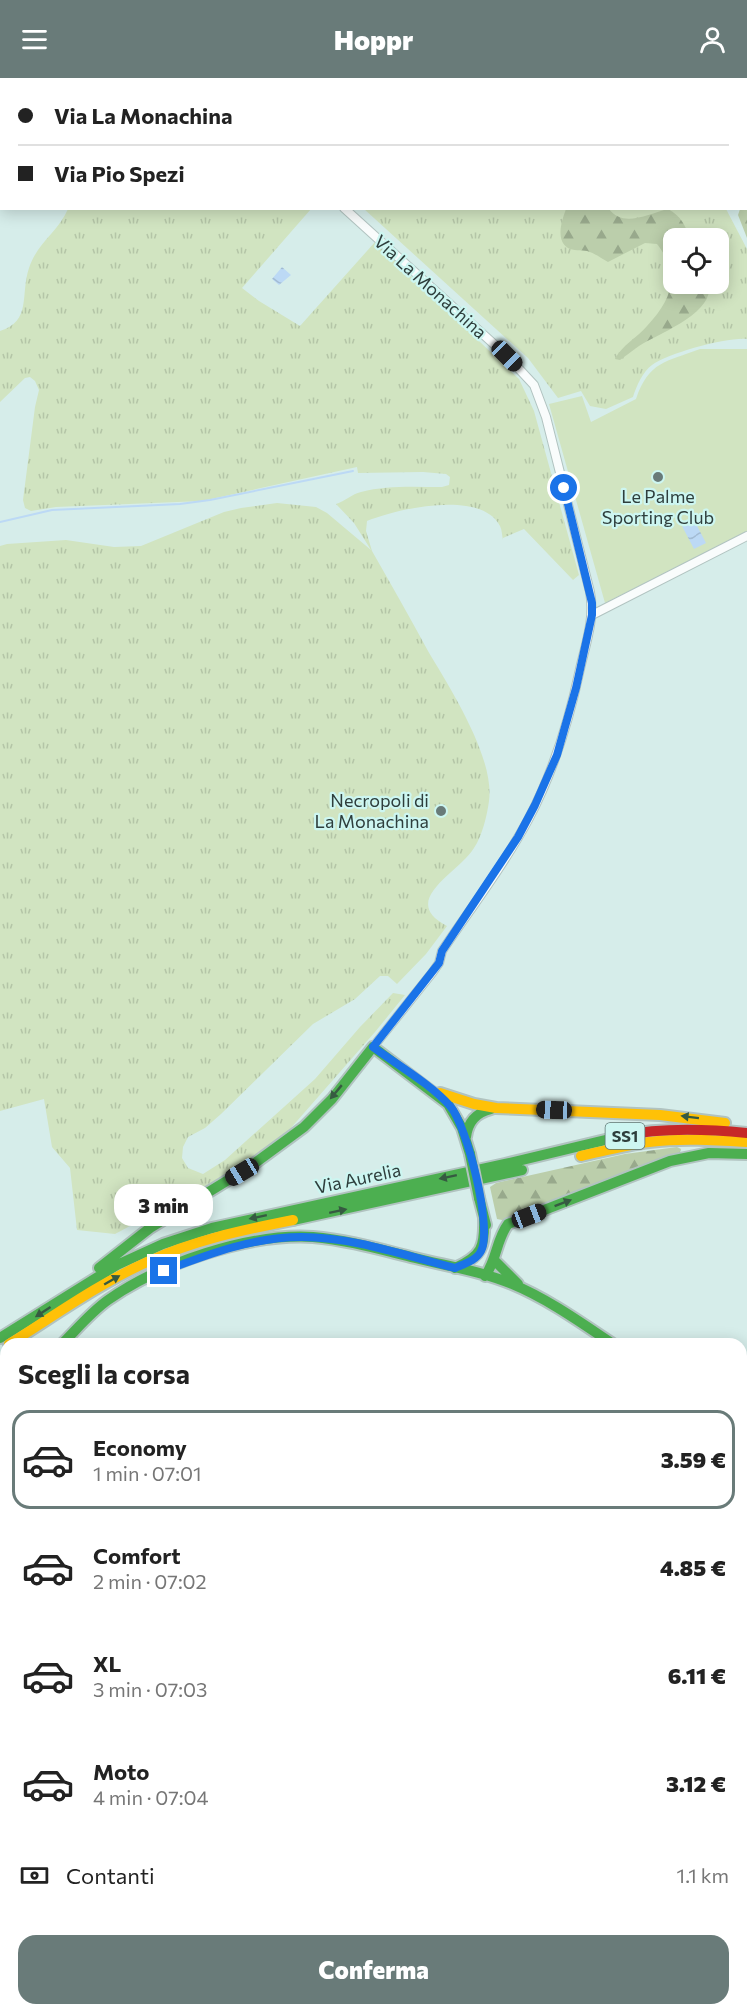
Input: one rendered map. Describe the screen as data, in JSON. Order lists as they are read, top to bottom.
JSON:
{
  "streets": {
    "main road": ["SS1", "Via Aurelia"],
    "street": ["Via La Monachina"]
  },
  "places": ["Le Palme Sporting Club", "Necropoli di La Monachina"],
  "page": {
    "header": "Hoppr",
    "banner": ["Via La Monachina", "Via Pio Spezi"],
    "bubble": "3 min",
    "heading": "Scegli la corsa",
    "list": [
      {
        "name": "Economy",
        "note": "1 min · 07:01",
        "value": "3.59 €"
      },
      {
        "name": "Comfort",
        "note": "2 min · 07:02",
        "value": "4.85 €"
      },
      {
        "name": "XL",
        "note": "3 min · 07:03",
        "value": "6.11 €"
      },
      {
        "name": "Moto",
        "note": "4 min · 07:04",
        "value": "3.12 €"
      }
    ],
    "pay": ["Contanti", "1.1 km"],
    "buttons": "Conferma"
  }
}
